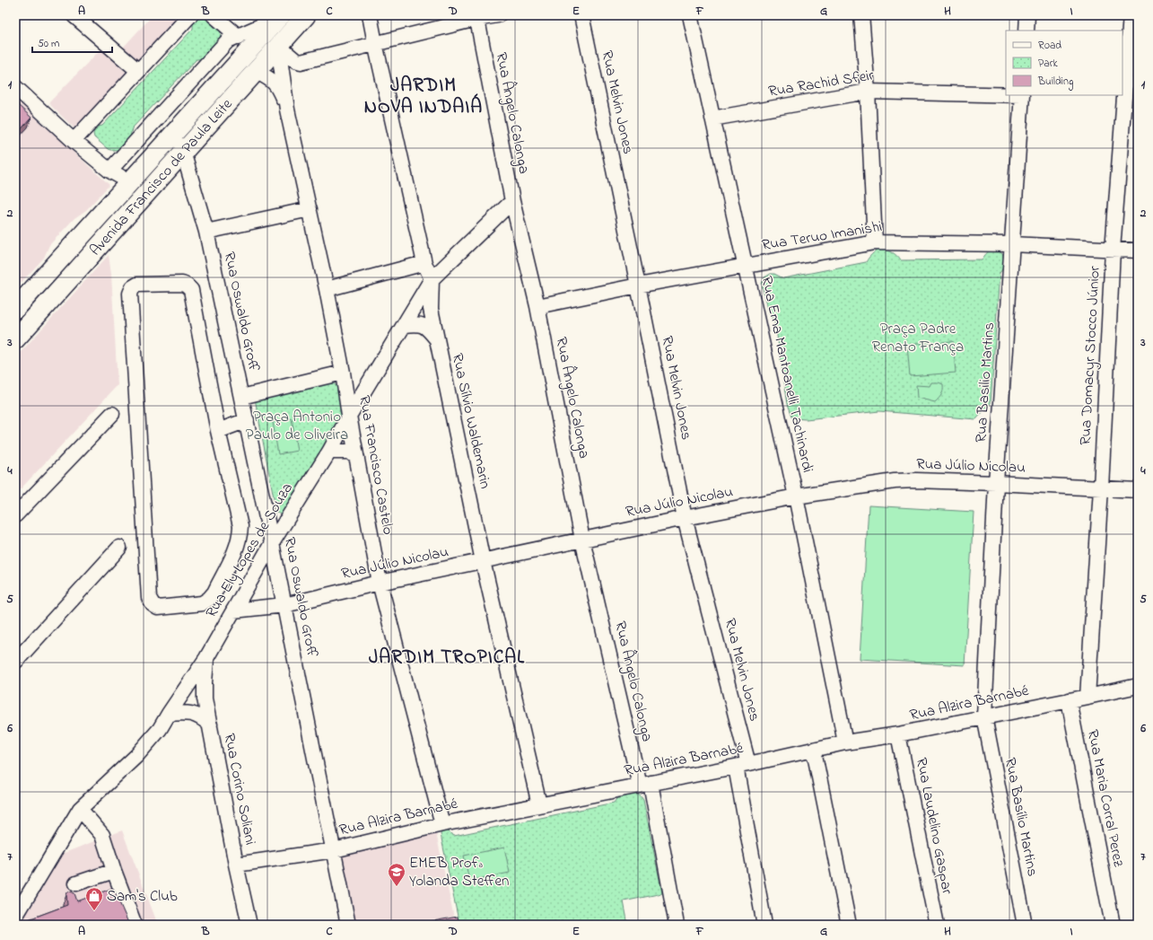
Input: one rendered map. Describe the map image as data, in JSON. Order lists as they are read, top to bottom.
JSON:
{
  "streets": {
    "main road": ["Avenida Francisco de Paula Leite"],
    "street": [
      "Rua Rachid Sfeir",
      "Rua Melvin Jones",
      "Rua Ângelo Calonga",
      "Rua Teruo Imanishi",
      "Rua Oswaldo Groff",
      "Rua Domacyr Stocco Júnior",
      "Rua Ema Mantoanelli Tachinardi",
      "Rua Basilio Martins",
      "Rua Sílvio Waldemarin",
      "Rua Francisco Castelo",
      "Rua Júlio Nicolau",
      "Rua Ely Lopes de Souza",
      "Rua Alzira Barnabé",
      "Rua Corino Soliani",
      "Rua Maria Corral Perez",
      "Rua Basílio Martins",
      "Rua Laudelino Gaspar"
    ]
  },
  "crossings": [
    ["Rua Rachid Sfeir", "Rua Ema Mantoanelli Tachinardi"],
    ["Rua Melvin Jones", "Rua Teruo Imanishi"],
    ["Rua Melvin Jones", "Rua Júlio Nicolau"],
    ["Rua Melvin Jones", "Rua Alzira Barnabé"],
    ["Rua Ângelo Calonga", "Rua Teruo Imanishi"],
    ["Rua Ângelo Calonga", "Rua Júlio Nicolau"],
    ["Rua Ângelo Calonga", "Rua Ely Lopes de Souza"],
    ["Rua Ângelo Calonga", "Rua Alzira Barnabé"],
    ["Avenida Francisco de Paula Leite", "Rua Oswaldo Groff"],
    ["Avenida Francisco de Paula Leite", "Rua Francisco Castelo"],
    ["Rua Teruo Imanishi", "Rua Domacyr Stocco Júnior"],
    ["Rua Teruo Imanishi", "Rua Ema Mantoanelli Tachinardi"],
    ["Rua Teruo Imanishi", "Rua Basilio Martins"],
    ["Rua Oswaldo Groff", "Rua Júlio Nicolau"],
    ["Rua Oswaldo Groff", "Rua Ely Lopes de Souza"],
    ["Rua Oswaldo Groff", "Rua Alzira Barnabé"],
    ["Rua Domacyr Stocco Júnior", "Rua Júlio Nicolau"],
    ["Rua Domacyr Stocco Júnior", "Rua Alzira Barnabé"],
    ["Rua Ema Mantoanelli Tachinardi", "Rua Júlio Nicolau"],
    ["Rua Ema Mantoanelli Tachinardi", "Rua Alzira Barnabé"],
    ["Rua Basilio Martins", "Rua Júlio Nicolau"],
    ["Rua Basilio Martins", "Rua Alzira Barnabé"],
    ["Rua Basilio Martins", "Rua Basílio Martins"],
    ["Rua Sílvio Waldemarin", "Rua Júlio Nicolau"],
    ["Rua Sílvio Waldemarin", "Rua Ely Lopes de Souza"],
    ["Rua Sílvio Waldemarin", "Rua Alzira Barnabé"],
    ["Rua Francisco Castelo", "Rua Júlio Nicolau"],
    ["Rua Francisco Castelo", "Rua Ely Lopes de Souza"],
    ["Rua Francisco Castelo", "Rua Alzira Barnabé"],
    ["Rua Júlio Nicolau", "Rua Ely Lopes de Souza"],
    ["Rua Ely Lopes de Souza", "Rua Corino Soliani"],
    ["Rua Alzira Barnabé", "Rua Corino Soliani"],
    ["Rua Alzira Barnabé", "Rua Maria Corral Perez"],
    ["Rua Alzira Barnabé", "Rua Basílio Martins"],
    ["Rua Alzira Barnabé", "Rua Laudelino Gaspar"]
  ],
  "districts": ["JARDIM NOVA INDAIÁ", "JARDIM TROPICAL"],
  "parks": ["Praça Padre Renato França", "Praça Antonio Paulo de Oliveira"],
  "places": {
    "school or university": ["EMEB Profª Yolanda Steffen"],
    "shop": ["Sam's Club"]
  },
  "legend": ["Road", "Park", "Building"],
  "scale_bar": "50 m",
  "grid": {
    "columns": [
      "A",
      "B",
      "C",
      "D",
      "E",
      "F",
      "G",
      "H",
      "I"
    ],
    "rows": [
      "1",
      "2",
      "3",
      "4",
      "5",
      "6",
      "7"
    ]
  }
}
